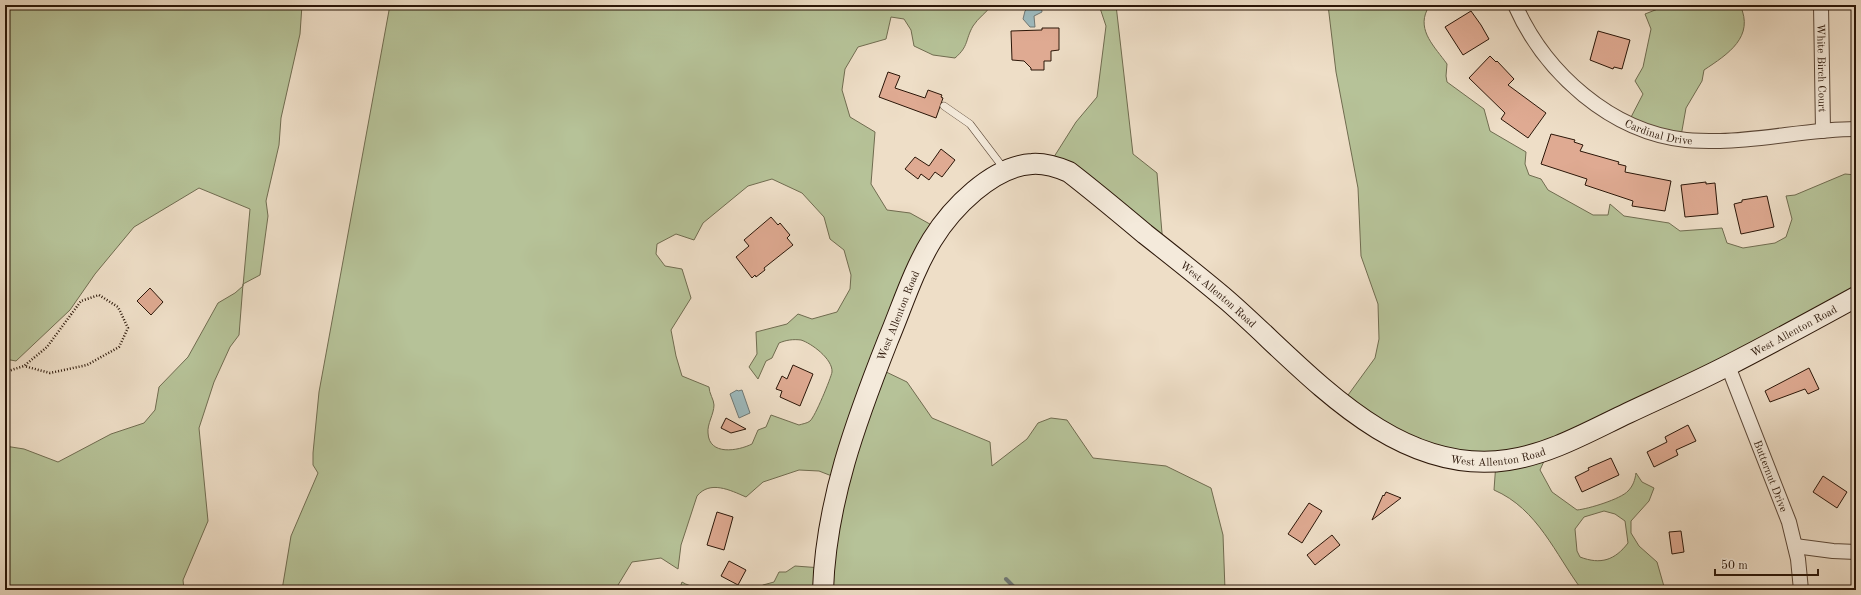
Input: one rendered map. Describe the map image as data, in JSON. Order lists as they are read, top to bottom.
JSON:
{
  "streets": {
    "street": [
      "White Birch Court",
      "Cardinal Drive",
      "West Allenton Road",
      "Butternut Drive"
    ]
  },
  "crossings": [
    ["White Birch Court", "Cardinal Drive"],
    ["West Allenton Road", "Butternut Drive"]
  ],
  "scale_bar": "50 m"
}
